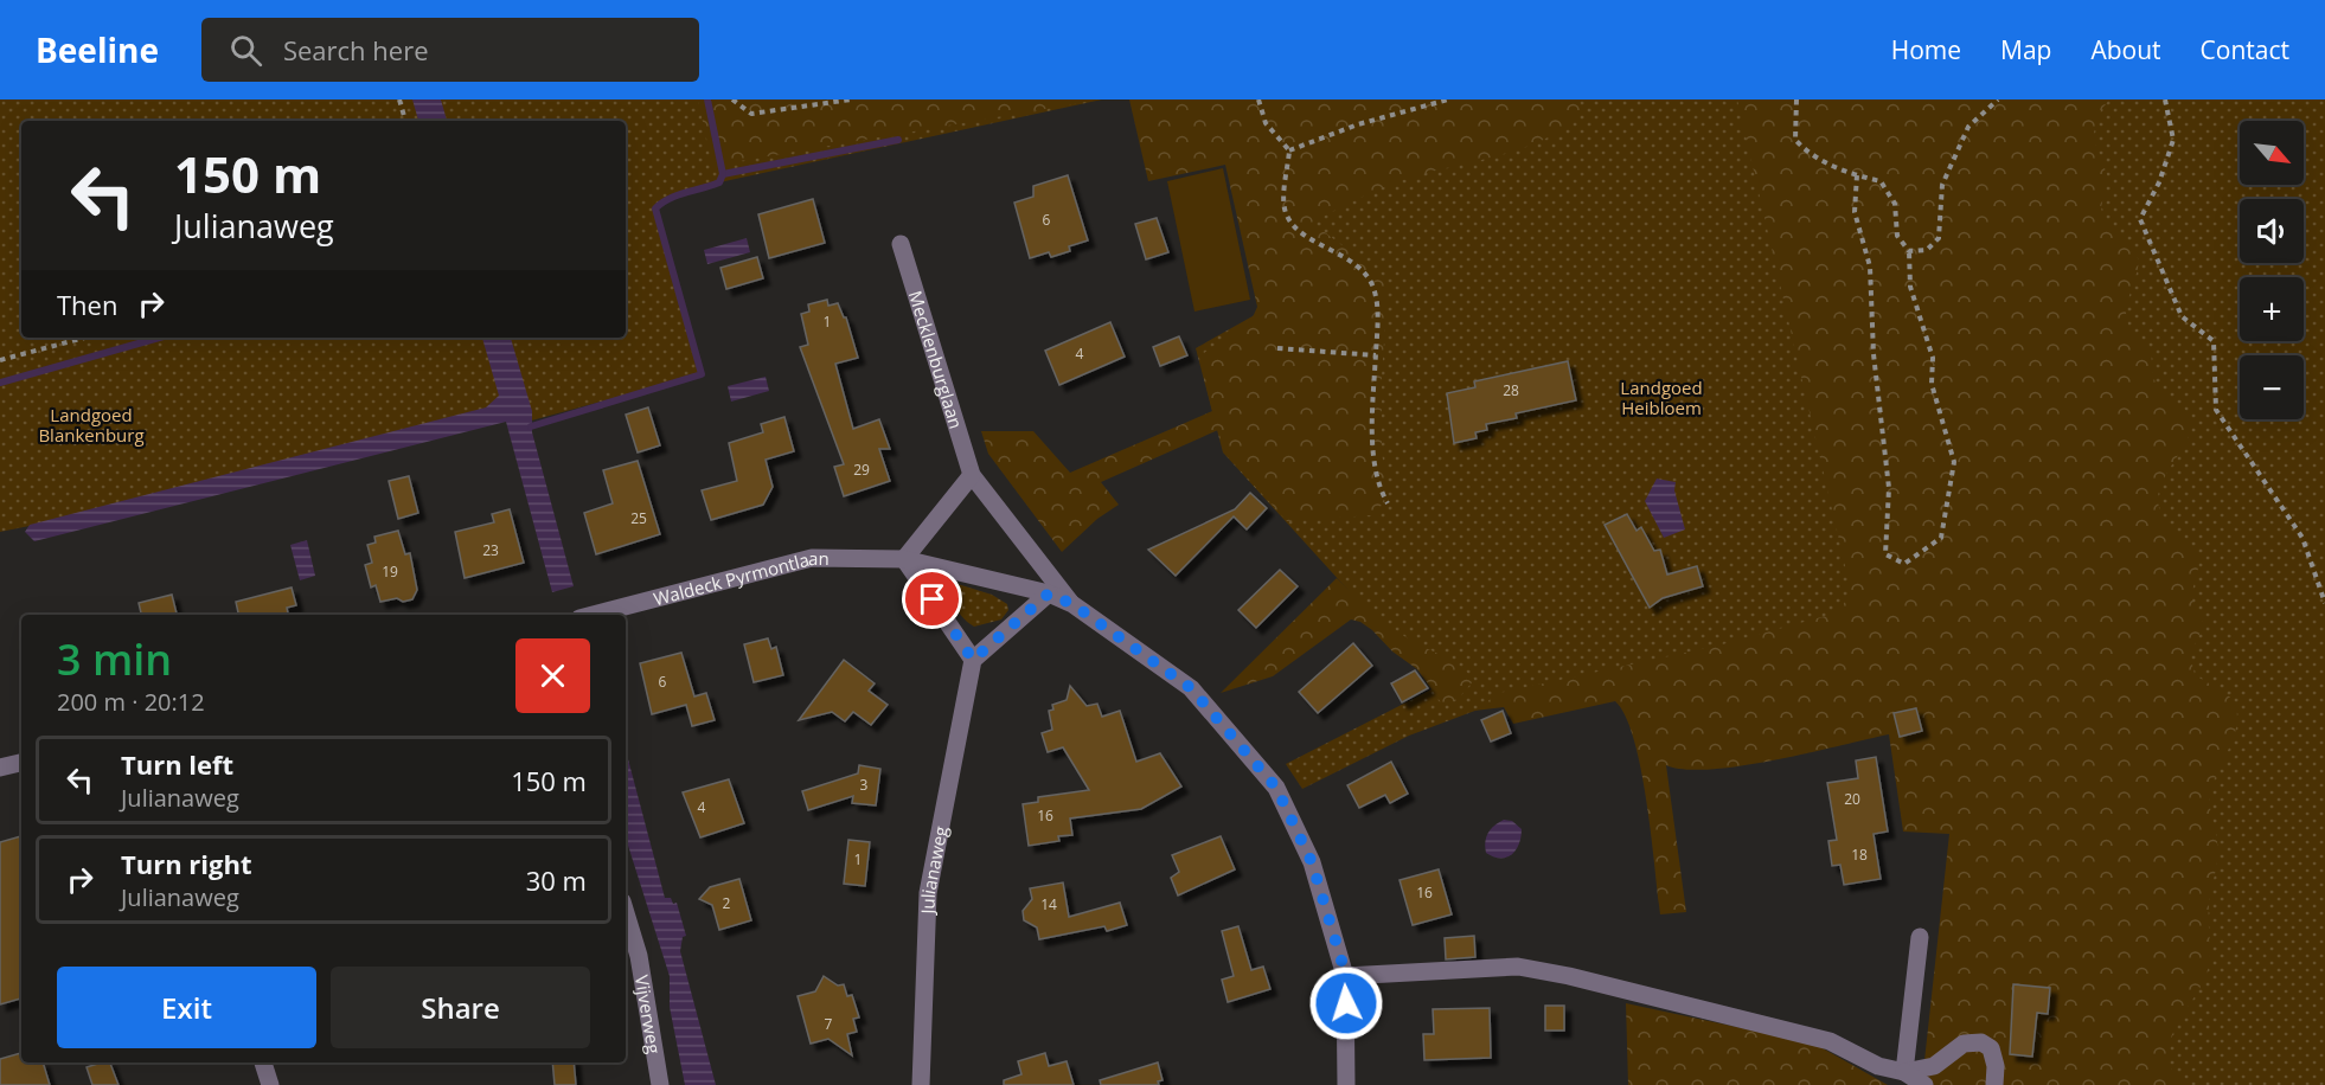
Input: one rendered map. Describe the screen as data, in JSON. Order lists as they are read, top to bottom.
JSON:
{
  "streets": {
    "street": [
      "Mecklenburglaan",
      "Waldeck Pyrmontlaan",
      "Julianaweg",
      "Vijverweg"
    ]
  },
  "crossings": [
    ["Mecklenburglaan", "Waldeck Pyrmontlaan"]
  ],
  "parks": ["Landgoed Heibloem", "Landgoed Blankenburg"],
  "house_numbers": [
    "6",
    "1",
    "4",
    "28",
    "29",
    "25",
    "23",
    "19",
    "6",
    "3",
    "20",
    "4",
    "16",
    "18",
    "1",
    "16",
    "2",
    "14",
    "7"
  ],
  "north": "bottom right",
  "page": {
    "header": "Beeline",
    "search": "Search here",
    "nav": [
      "Home",
      "Map",
      "About",
      "Contact"
    ],
    "map_buttons": ["+", "−"],
    "turn": ["150 m", "Julianaweg"],
    "then": "Then",
    "heading": ["3 min", "200 m · 20:12"],
    "list": [
      {
        "name": "Turn left",
        "note": "Julianaweg",
        "value": "150 m"
      },
      {
        "name": "Turn right",
        "note": "Julianaweg",
        "value": "30 m"
      }
    ],
    "buttons": ["Exit", "Share"]
  }
}
